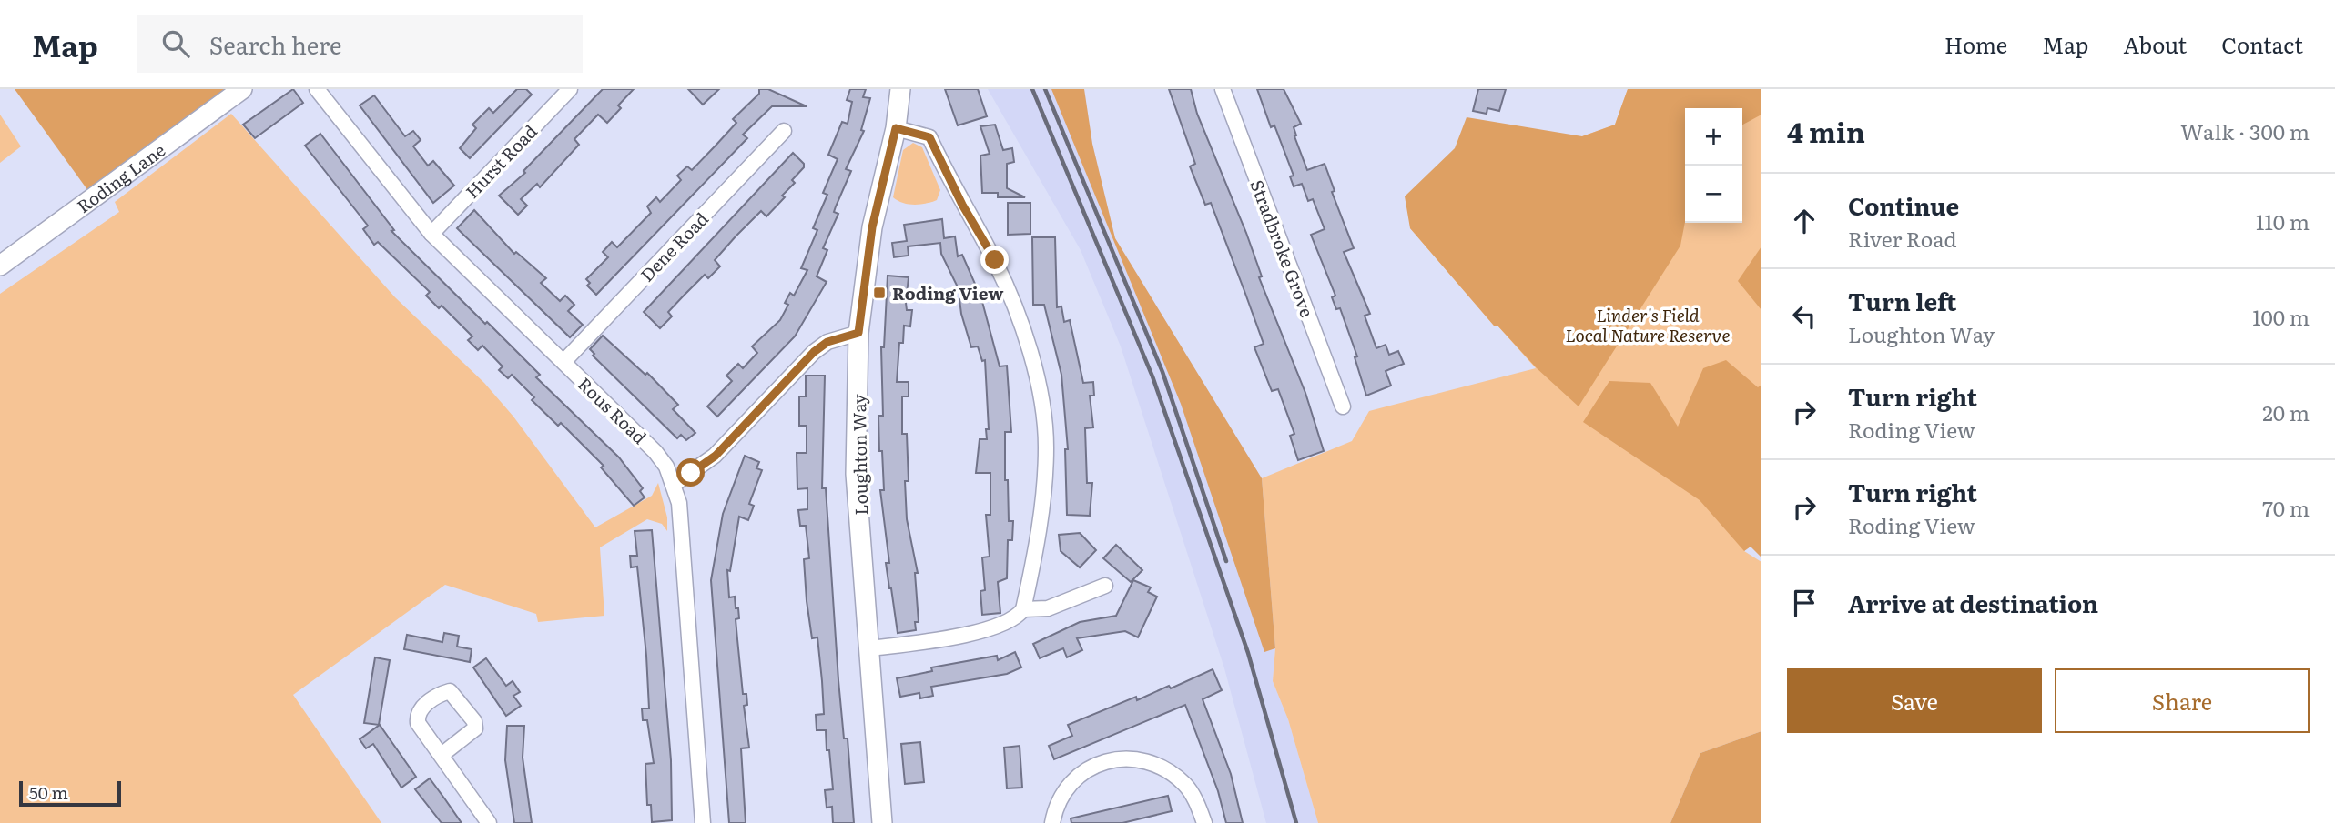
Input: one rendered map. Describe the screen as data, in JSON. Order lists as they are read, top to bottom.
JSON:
{
  "streets": {
    "street": [
      "Hurst Road",
      "Roding Lane",
      "Dene Road",
      "Stradbroke Grove",
      "Rous Road",
      "Loughton Way"
    ]
  },
  "crossings": [
    ["Hurst Road", "Rous Road"],
    ["Dene Road", "Rous Road"]
  ],
  "parks": ["Linder's Field Local Nature Reserve"],
  "places": {
    "transit": ["Roding View"]
  },
  "scale_bar": "50 m",
  "page": {
    "header": "Map",
    "search": "Search here",
    "nav": [
      "Home",
      "Map",
      "About",
      "Contact"
    ],
    "heading": ["4 min", "Walk · 300 m"],
    "map_buttons": ["+", "−"],
    "list": [
      ["Continue", "River Road", "110 m"],
      ["Turn left", "Loughton Way", "100 m"],
      ["Turn right", "Roding View", "20 m"],
      ["Turn right", "Roding View", "70 m"],
      "Arrive at destination"
    ],
    "buttons": ["Save", "Share"],
    "scale": "50 m"
  }
}
